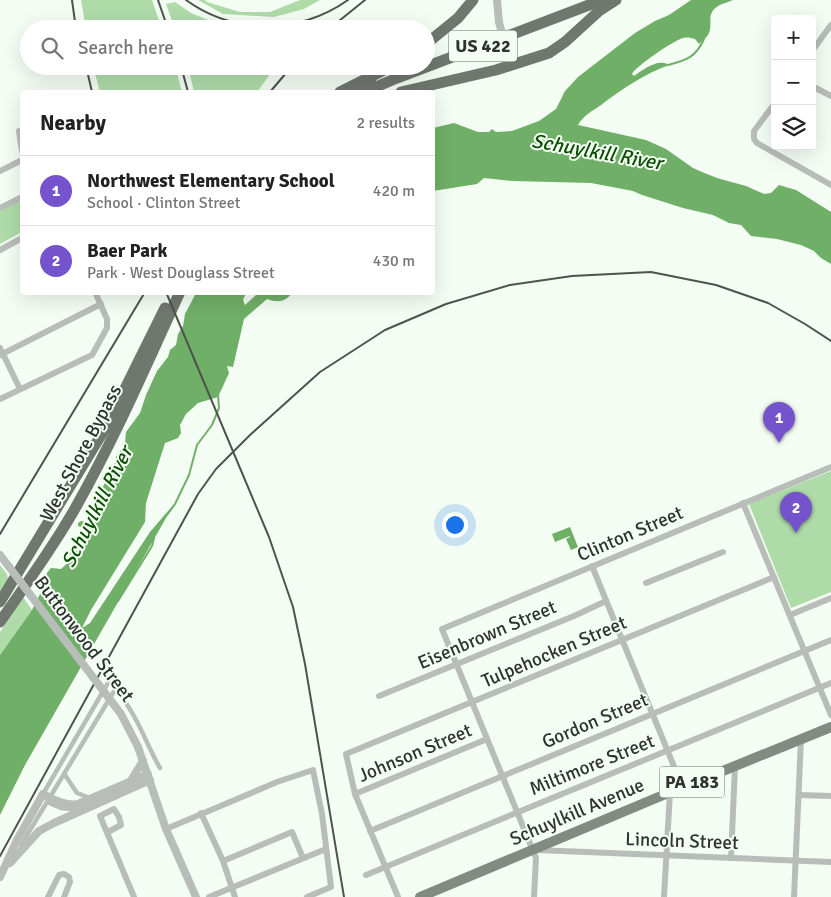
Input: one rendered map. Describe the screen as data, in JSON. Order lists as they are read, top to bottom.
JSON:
{
  "streets": {
    "highway": ["US 422", "West Shore Bypass"],
    "main road": ["PA 183", "Schuylkill Avenue"],
    "street": [
      "Clinton Street",
      "Eisenbrown Street",
      "Buttonwood Street",
      "Tulpehocken Street",
      "Gordon Street",
      "Johnson Street",
      "Miltimore Street",
      "Lincoln Street"
    ]
  },
  "crossings": [
    ["Clinton Street", "Eisenbrown Street"],
    ["Tulpehocken Street", "Johnson Street"],
    ["Schuylkill Avenue", "Lincoln Street"]
  ],
  "water": ["Schuylkill River"],
  "page": {
    "map_buttons": ["+", "−"],
    "search": "Search here",
    "heading": ["Nearby", "2 results"],
    "list": [
      {
        "mark": "1",
        "name": "Northwest Elementary School",
        "note": "School · Clinton Street",
        "value": "420 m"
      },
      {
        "mark": "2",
        "name": "Baer Park",
        "note": "Park · West Douglass Street",
        "value": "430 m"
      }
    ],
    "pins": ["1", "2"]
  }
}
